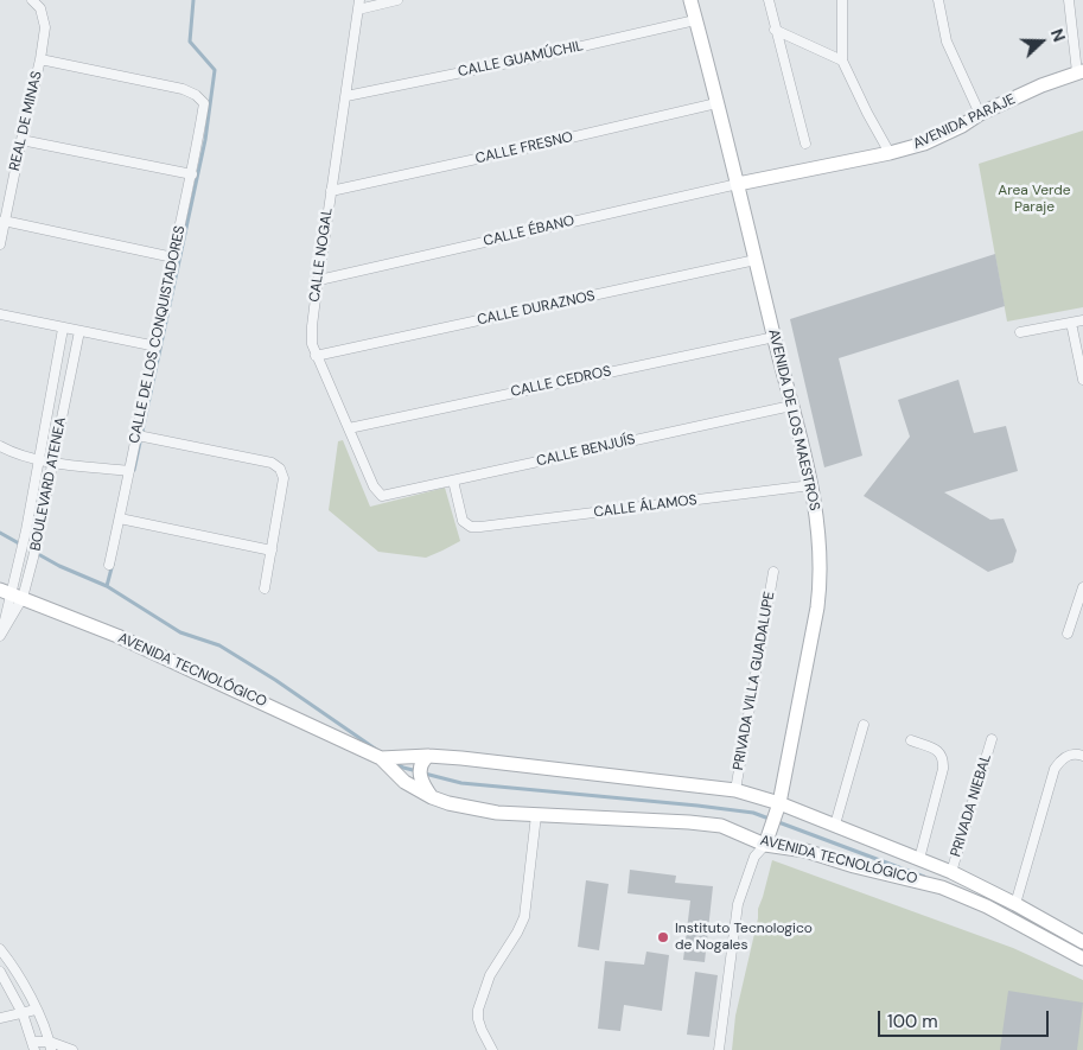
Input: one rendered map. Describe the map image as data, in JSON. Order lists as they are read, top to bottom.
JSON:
{
  "streets": {
    "main road": ["AVENIDA PARAJE", "AVENIDA DE LOS MAESTROS", "AVENIDA TECNOLÓGICO"],
    "street": [
      "CALLE GUAMÚCHIL",
      "REAL DE MINAS",
      "CALLE FRESNO",
      "CALLE ÉBANO",
      "CALLE NOGAL",
      "CALLE DURAZNOS",
      "CALLE DE LOS CONQUISTADORES",
      "CALLE CEDROS",
      "CALLE BENJUÍS",
      "BOULEVARD ATENEA",
      "CALLE ÁLAMOS",
      "PRIVADA VILLA GUADALUPE",
      "PRIVADA NIEBAL"
    ]
  },
  "crossings": [
    ["CALLE GUAMÚCHIL", "CALLE NOGAL"],
    ["CALLE GUAMÚCHIL", "AVENIDA DE LOS MAESTROS"],
    ["REAL DE MINAS", "CALLE DE LOS CONQUISTADORES"],
    ["AVENIDA PARAJE", "CALLE ÉBANO"],
    ["AVENIDA PARAJE", "AVENIDA DE LOS MAESTROS"],
    ["CALLE FRESNO", "CALLE NOGAL"],
    ["CALLE FRESNO", "AVENIDA DE LOS MAESTROS"],
    ["CALLE ÉBANO", "CALLE NOGAL"],
    ["CALLE ÉBANO", "AVENIDA DE LOS MAESTROS"],
    ["CALLE NOGAL", "CALLE DURAZNOS"],
    ["CALLE NOGAL", "CALLE CEDROS"],
    ["CALLE NOGAL", "CALLE BENJUÍS"],
    ["CALLE DURAZNOS", "AVENIDA DE LOS MAESTROS"],
    ["CALLE CEDROS", "AVENIDA DE LOS MAESTROS"],
    ["AVENIDA DE LOS MAESTROS", "CALLE BENJUÍS"],
    ["AVENIDA DE LOS MAESTROS", "CALLE ÁLAMOS"],
    ["AVENIDA DE LOS MAESTROS", "AVENIDA TECNOLÓGICO"],
    ["CALLE BENJUÍS", "CALLE ÁLAMOS"],
    ["BOULEVARD ATENEA", "AVENIDA TECNOLÓGICO"],
    ["AVENIDA TECNOLÓGICO", "PRIVADA VILLA GUADALUPE"],
    ["AVENIDA TECNOLÓGICO", "PRIVADA NIEBAL"]
  ],
  "parks": ["Area Verde Paraje"],
  "places": ["Instituto Tecnologico de Nogales"],
  "scale_bar": "100 m",
  "north": "right"
}
